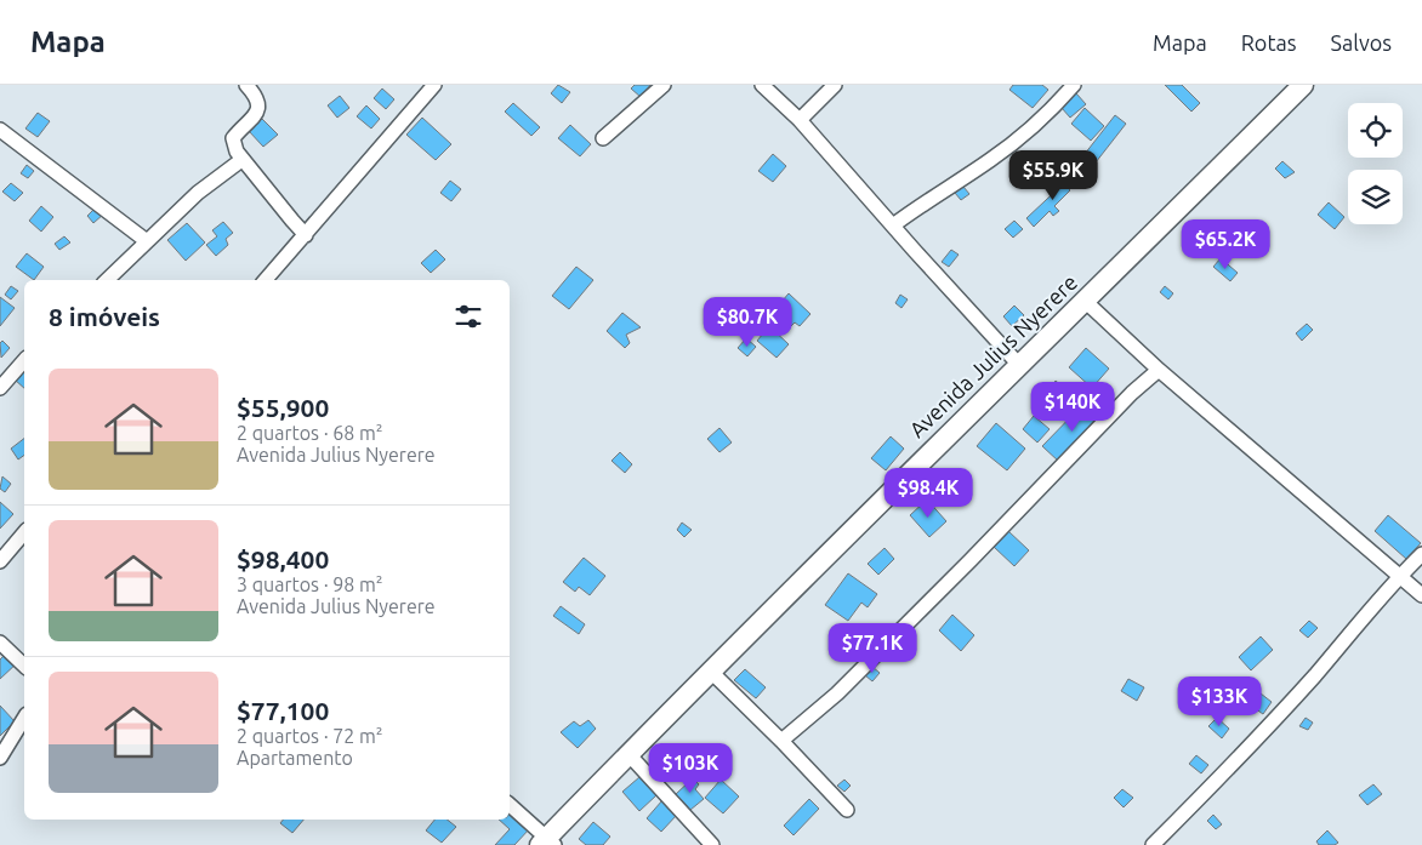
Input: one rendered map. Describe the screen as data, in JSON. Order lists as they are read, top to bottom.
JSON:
{
  "streets": {
    "street": ["Avenida Julius Nyerere"]
  },
  "page": {
    "header": "Mapa",
    "nav": ["Mapa", "Rotas", "Salvos"],
    "price": [
      "$55.9K",
      "$65.2K",
      "$80.7K",
      "$140K",
      "$98.4K",
      "$77.1K",
      "$133K",
      "$103K"
    ],
    "heading": "8 imóveis",
    "list": [
      {
        "name": "$55,900",
        "note": "2 quartos · 68 m² · Avenida Julius Nyerere"
      },
      {
        "name": "$98,400",
        "note": "3 quartos · 98 m² · Avenida Julius Nyerere"
      },
      {
        "name": "$77,100",
        "note": "2 quartos · 72 m² · Apartamento"
      }
    ]
  }
}
